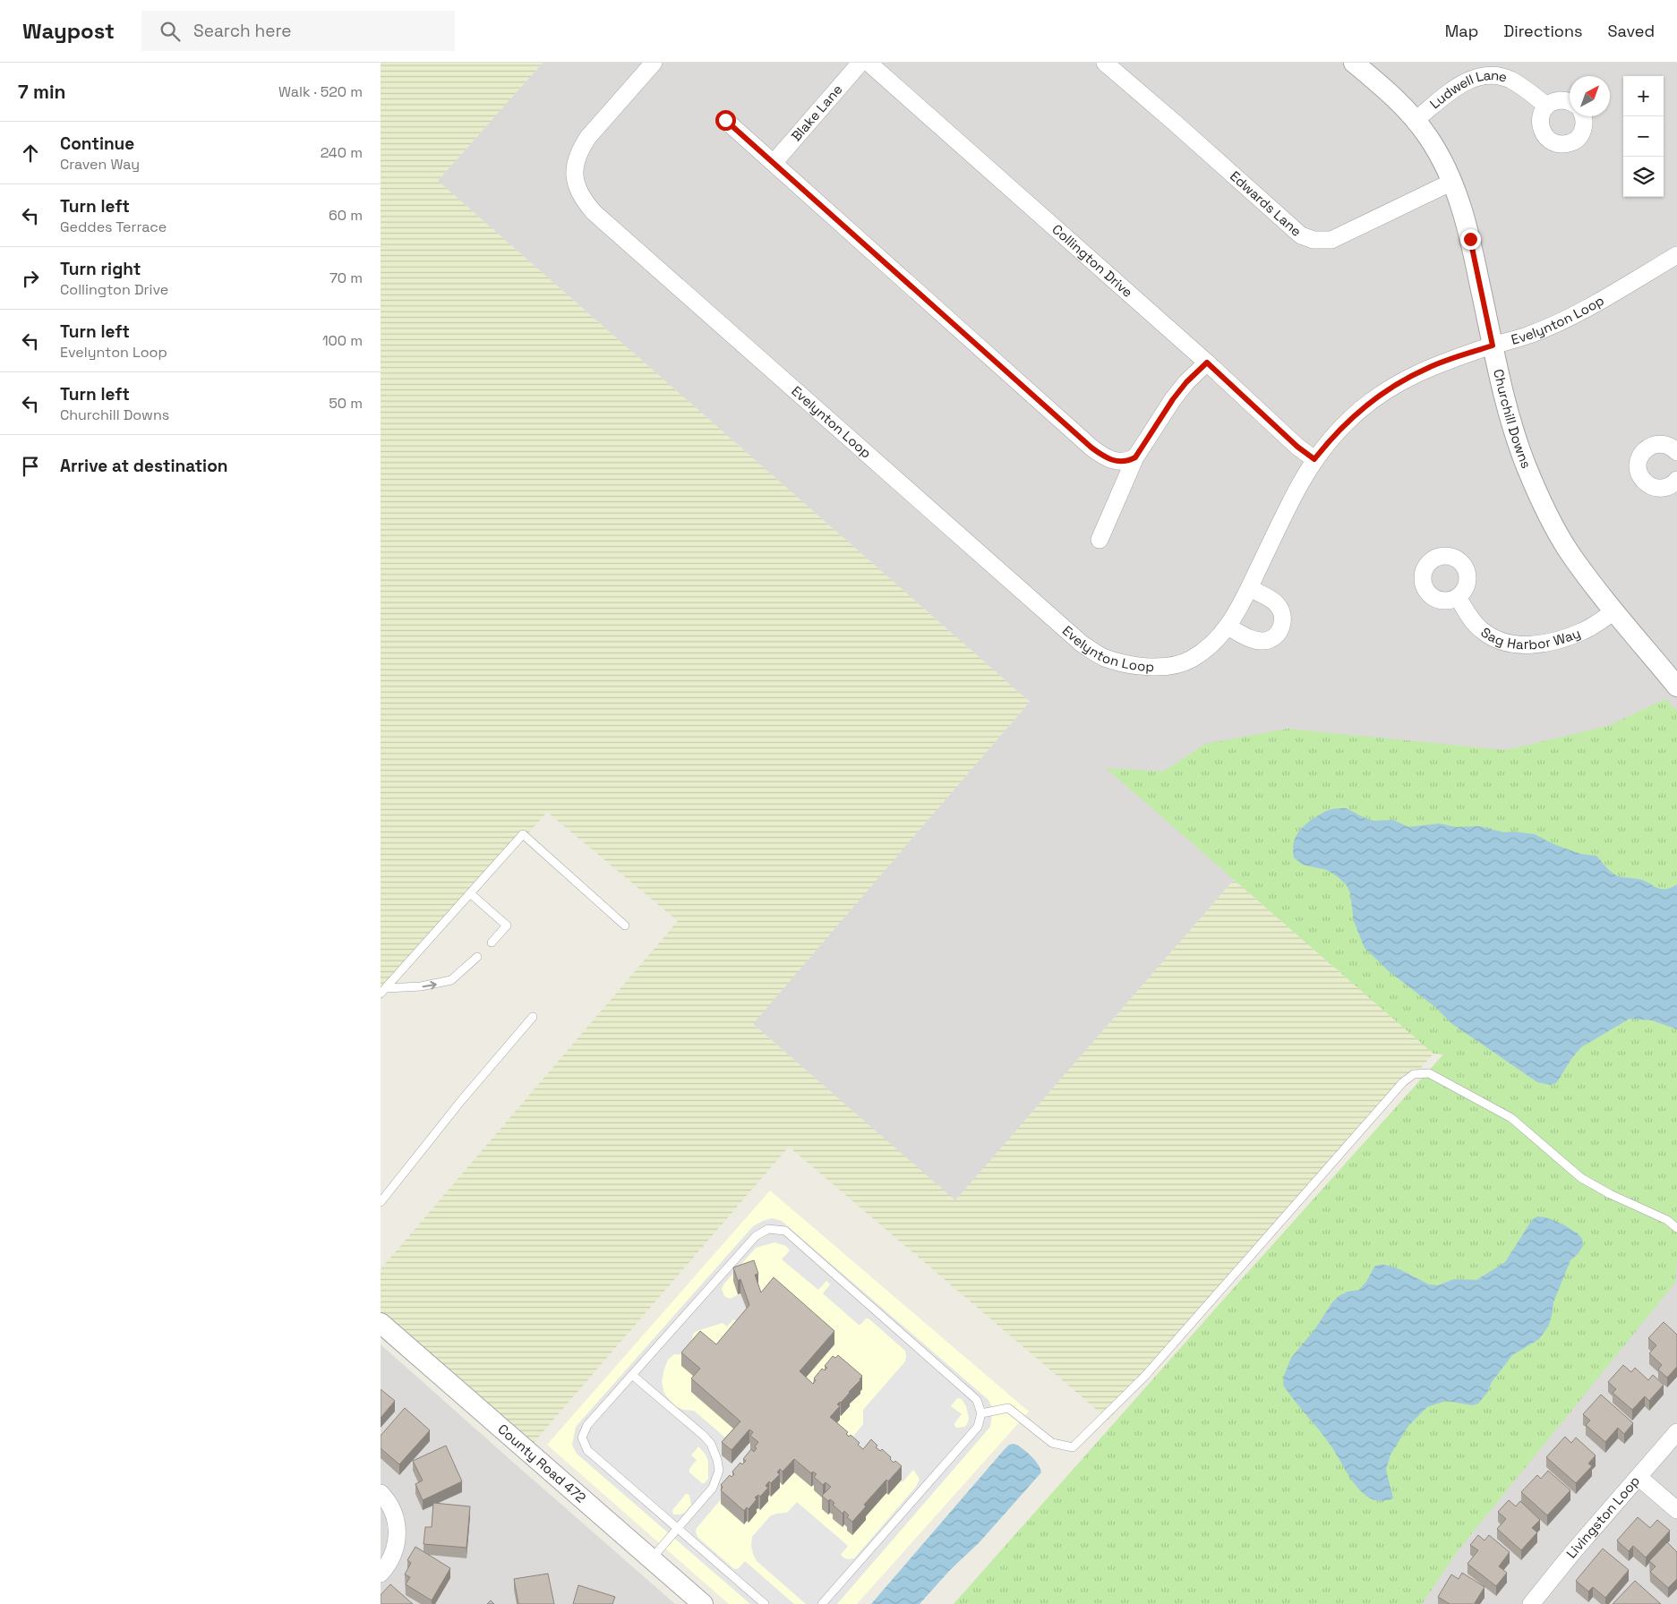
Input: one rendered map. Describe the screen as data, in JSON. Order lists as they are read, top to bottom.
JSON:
{
  "streets": {
    "street": [
      "Ludwell Lane",
      "Blake Lane",
      "Edwards Lane",
      "Collington Drive",
      "Evelynton Loop",
      "Churchill Downs",
      "Sag Harbor Way",
      "County Road 472",
      "Livingston Loop"
    ]
  },
  "crossings": [
    ["Ludwell Lane", "Churchill Downs"],
    ["Edwards Lane", "Churchill Downs"],
    ["Collington Drive", "Evelynton Loop"],
    ["Evelynton Loop", "Churchill Downs"],
    ["Churchill Downs", "Sag Harbor Way"]
  ],
  "north": "top right",
  "page": {
    "header": "Waypost",
    "search": "Search here",
    "nav": ["Map", "Directions", "Saved"],
    "heading": ["7 min", "Walk · 520 m"],
    "map_buttons": ["+", "−"],
    "list": [
      ["Continue", "Craven Way", "240 m"],
      ["Turn left", "Geddes Terrace", "60 m"],
      ["Turn right", "Collington Drive", "70 m"],
      ["Turn left", "Evelynton Loop", "100 m"],
      ["Turn left", "Churchill Downs", "50 m"],
      "Arrive at destination"
    ]
  }
}
